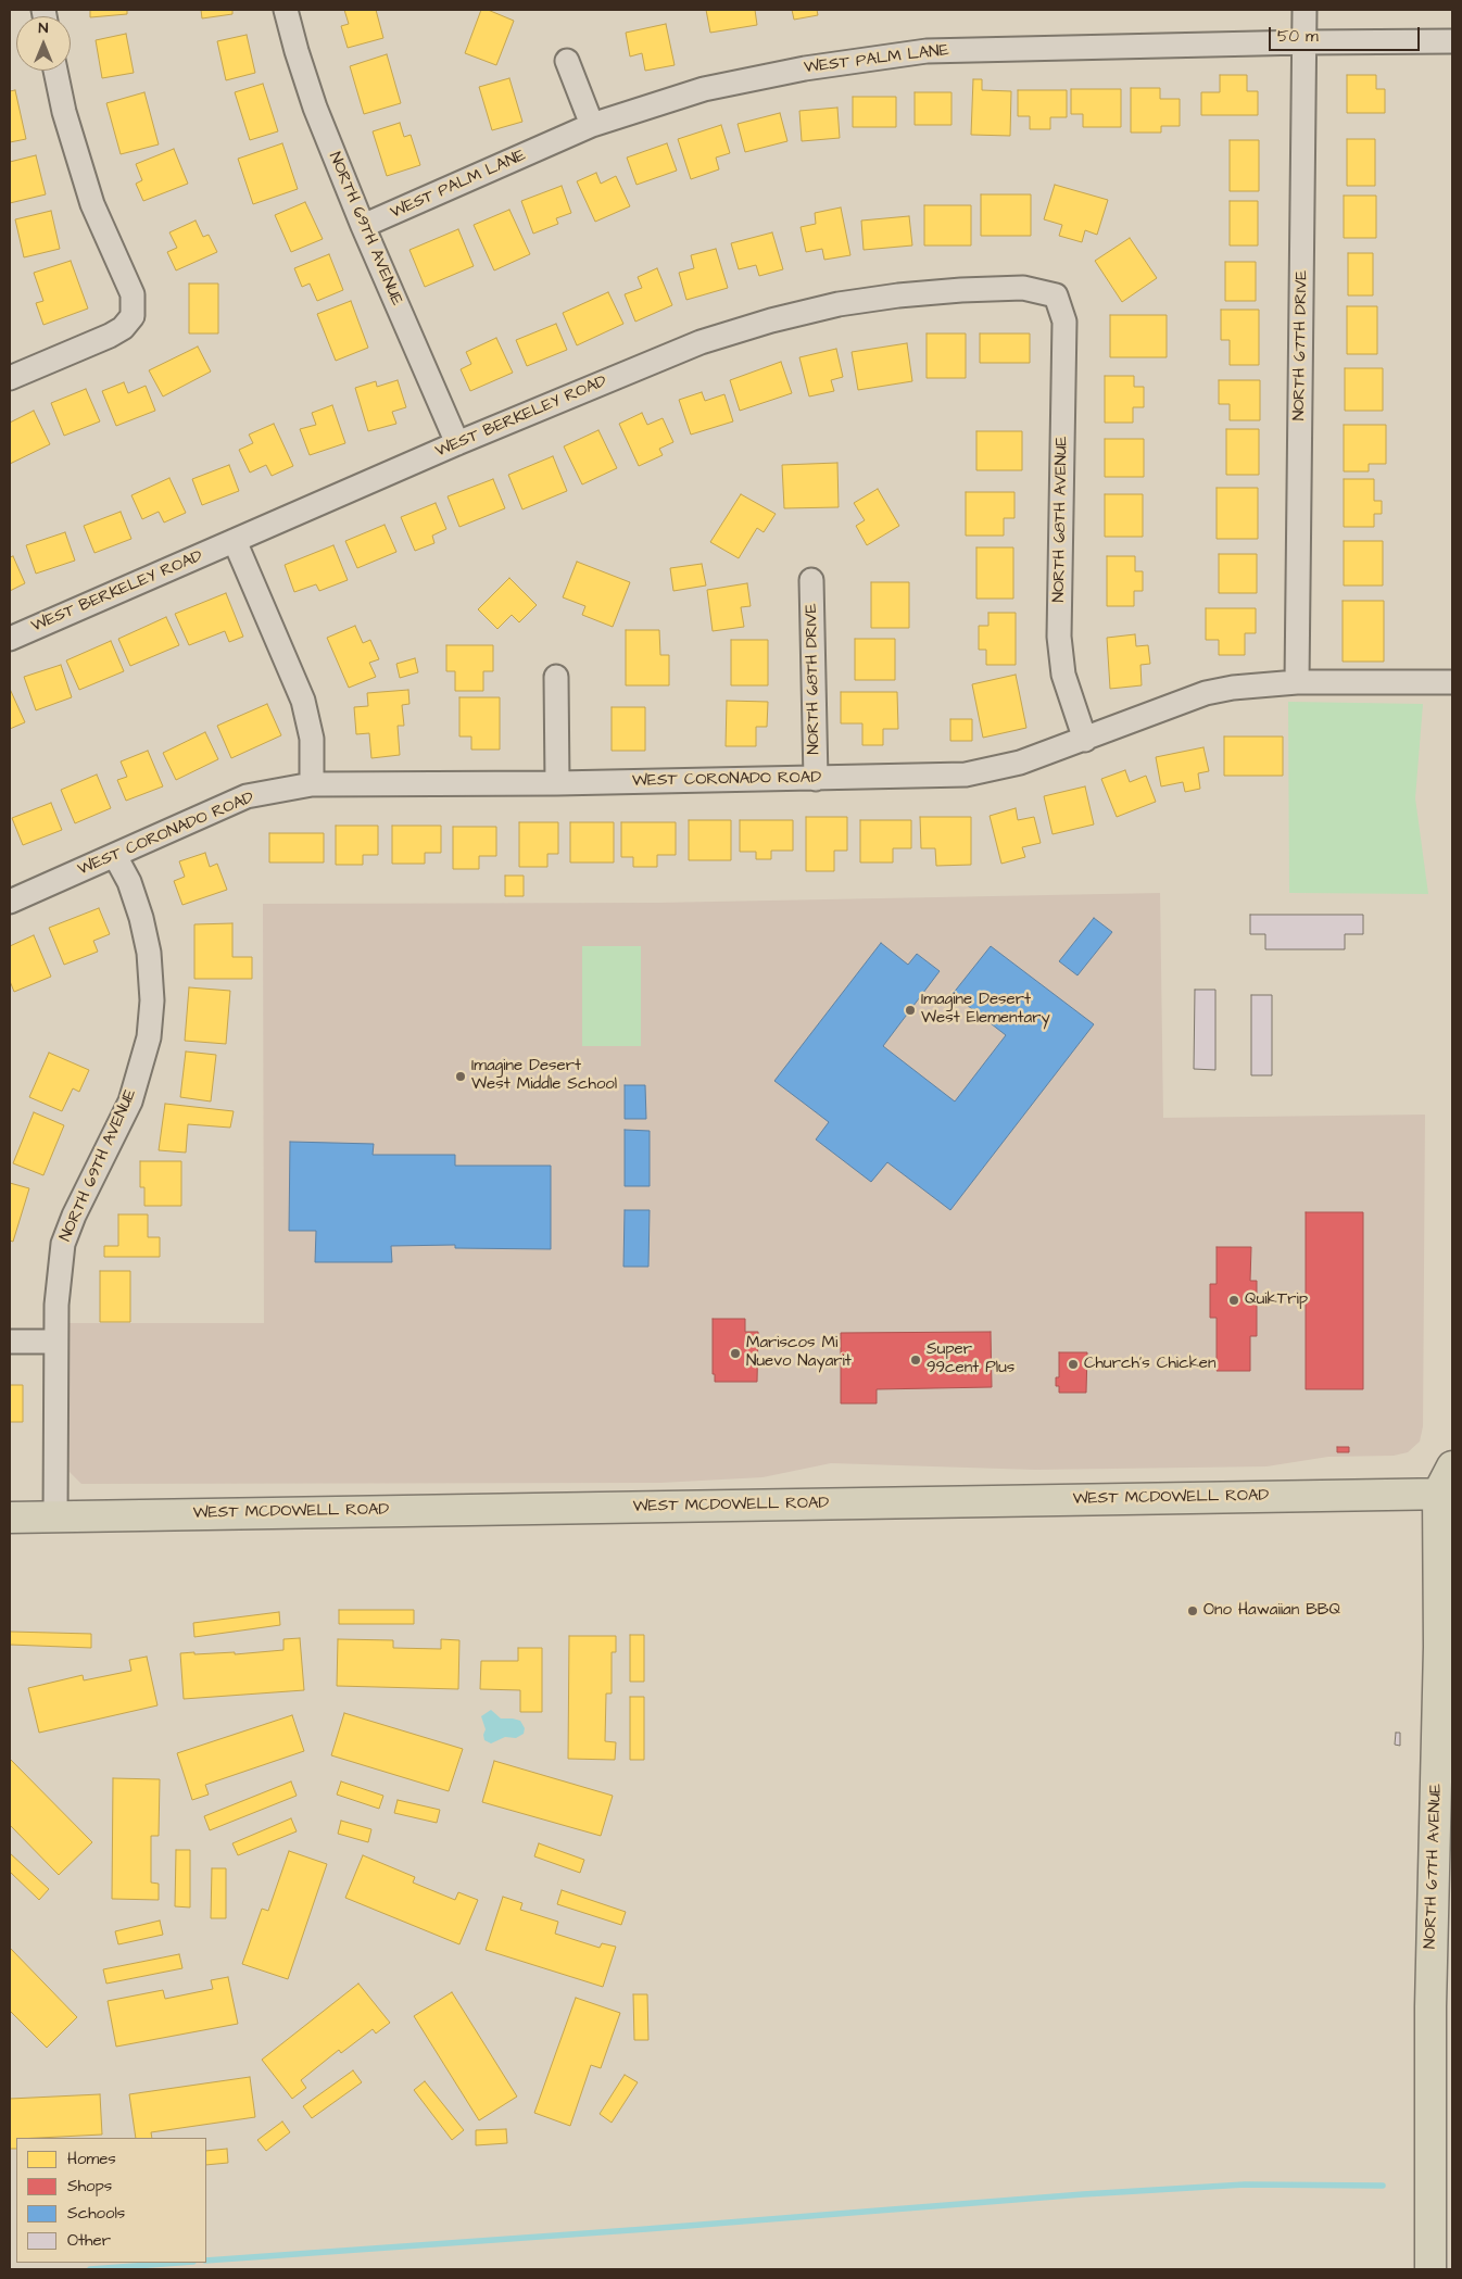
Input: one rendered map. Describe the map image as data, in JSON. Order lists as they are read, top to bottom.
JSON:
{
  "streets": {
    "main road": ["WEST MCDOWELL ROAD", "NORTH 67TH AVENUE"],
    "street": [
      "WEST PALM LANE",
      "NORTH 69TH AVENUE",
      "NORTH 67TH DRIVE",
      "WEST BERKELEY ROAD",
      "NORTH 68TH AVENUE",
      "NORTH 68TH DRIVE",
      "WEST CORONADO ROAD"
    ]
  },
  "crossings": [
    ["WEST PALM LANE", "NORTH 69TH AVENUE"],
    ["WEST PALM LANE", "NORTH 67TH DRIVE"],
    ["NORTH 69TH AVENUE", "WEST BERKELEY ROAD"],
    ["NORTH 69TH AVENUE", "WEST CORONADO ROAD"],
    ["NORTH 69TH AVENUE", "WEST MCDOWELL ROAD"],
    ["NORTH 67TH DRIVE", "WEST CORONADO ROAD"],
    ["WEST BERKELEY ROAD", "NORTH 68TH AVENUE"],
    ["NORTH 68TH AVENUE", "WEST CORONADO ROAD"],
    ["NORTH 68TH DRIVE", "WEST CORONADO ROAD"],
    ["WEST MCDOWELL ROAD", "NORTH 67TH AVENUE"]
  ],
  "places": [
    "Imagine Desert West Elementary",
    "Imagine Desert West Middle School",
    "QuikTrip",
    "Mariscos Mi Nuevo Nayarit",
    "Super 99cent Plus",
    "Church's Chicken",
    "Ono Hawaiian BBQ"
  ],
  "legend": [
    "Homes",
    "Shops",
    "Schools",
    "Other"
  ],
  "scale_bar": "50 m",
  "north": "top"
}
